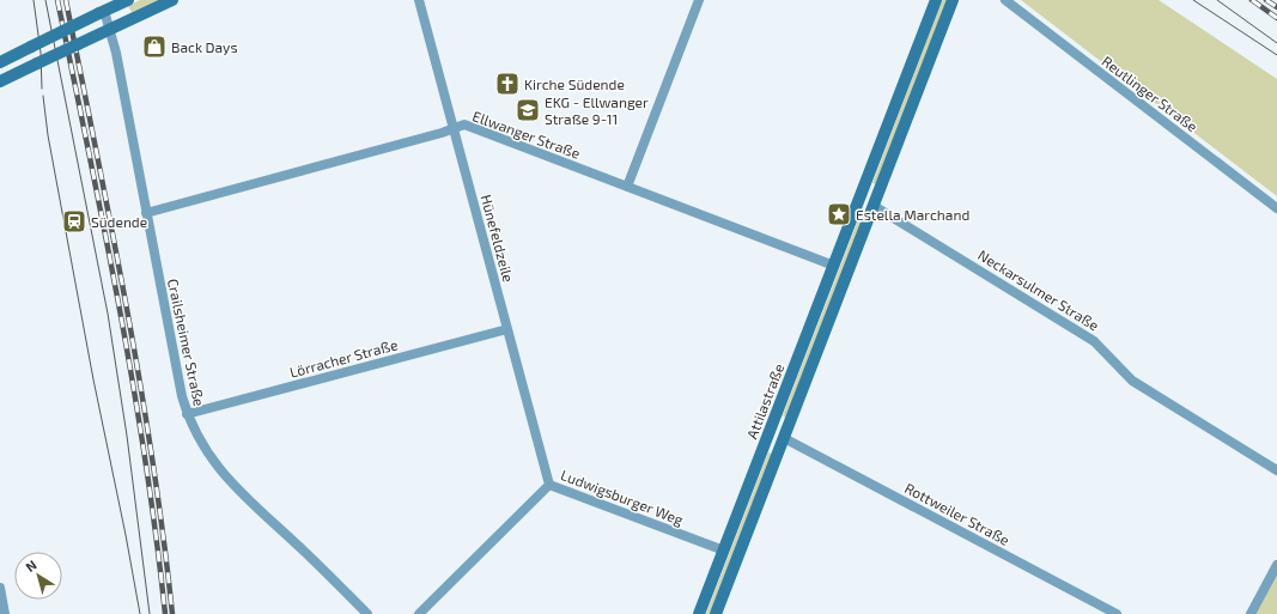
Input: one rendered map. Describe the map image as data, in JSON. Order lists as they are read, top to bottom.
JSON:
{
  "streets": {
    "main road": ["Attilastraße"],
    "street": [
      "Reutlinger Straße",
      "Ellwanger Straße",
      "Hünefeldzeile",
      "Neckarsulmer Straße",
      "Crailsheimer Straße",
      "Lörracher Straße",
      "Ludwigsburger Weg",
      "Rottweiler Straße"
    ]
  },
  "crossings": [
    ["Ellwanger Straße", "Hünefeldzeile"],
    ["Ellwanger Straße", "Crailsheimer Straße"],
    ["Ellwanger Straße", "Attilastraße"],
    ["Hünefeldzeile", "Lörracher Straße"],
    ["Hünefeldzeile", "Ludwigsburger Weg"],
    ["Crailsheimer Straße", "Lörracher Straße"],
    ["Attilastraße", "Ludwigsburger Weg"]
  ],
  "places": {
    "shop": ["Back Days"],
    "church": ["Kirche Südende"],
    "school or university": ["EKG - Ellwanger Straße 9-11"],
    "place": ["Estella Marchand"],
    "station": ["Südende"]
  },
  "north": "top left"
}
